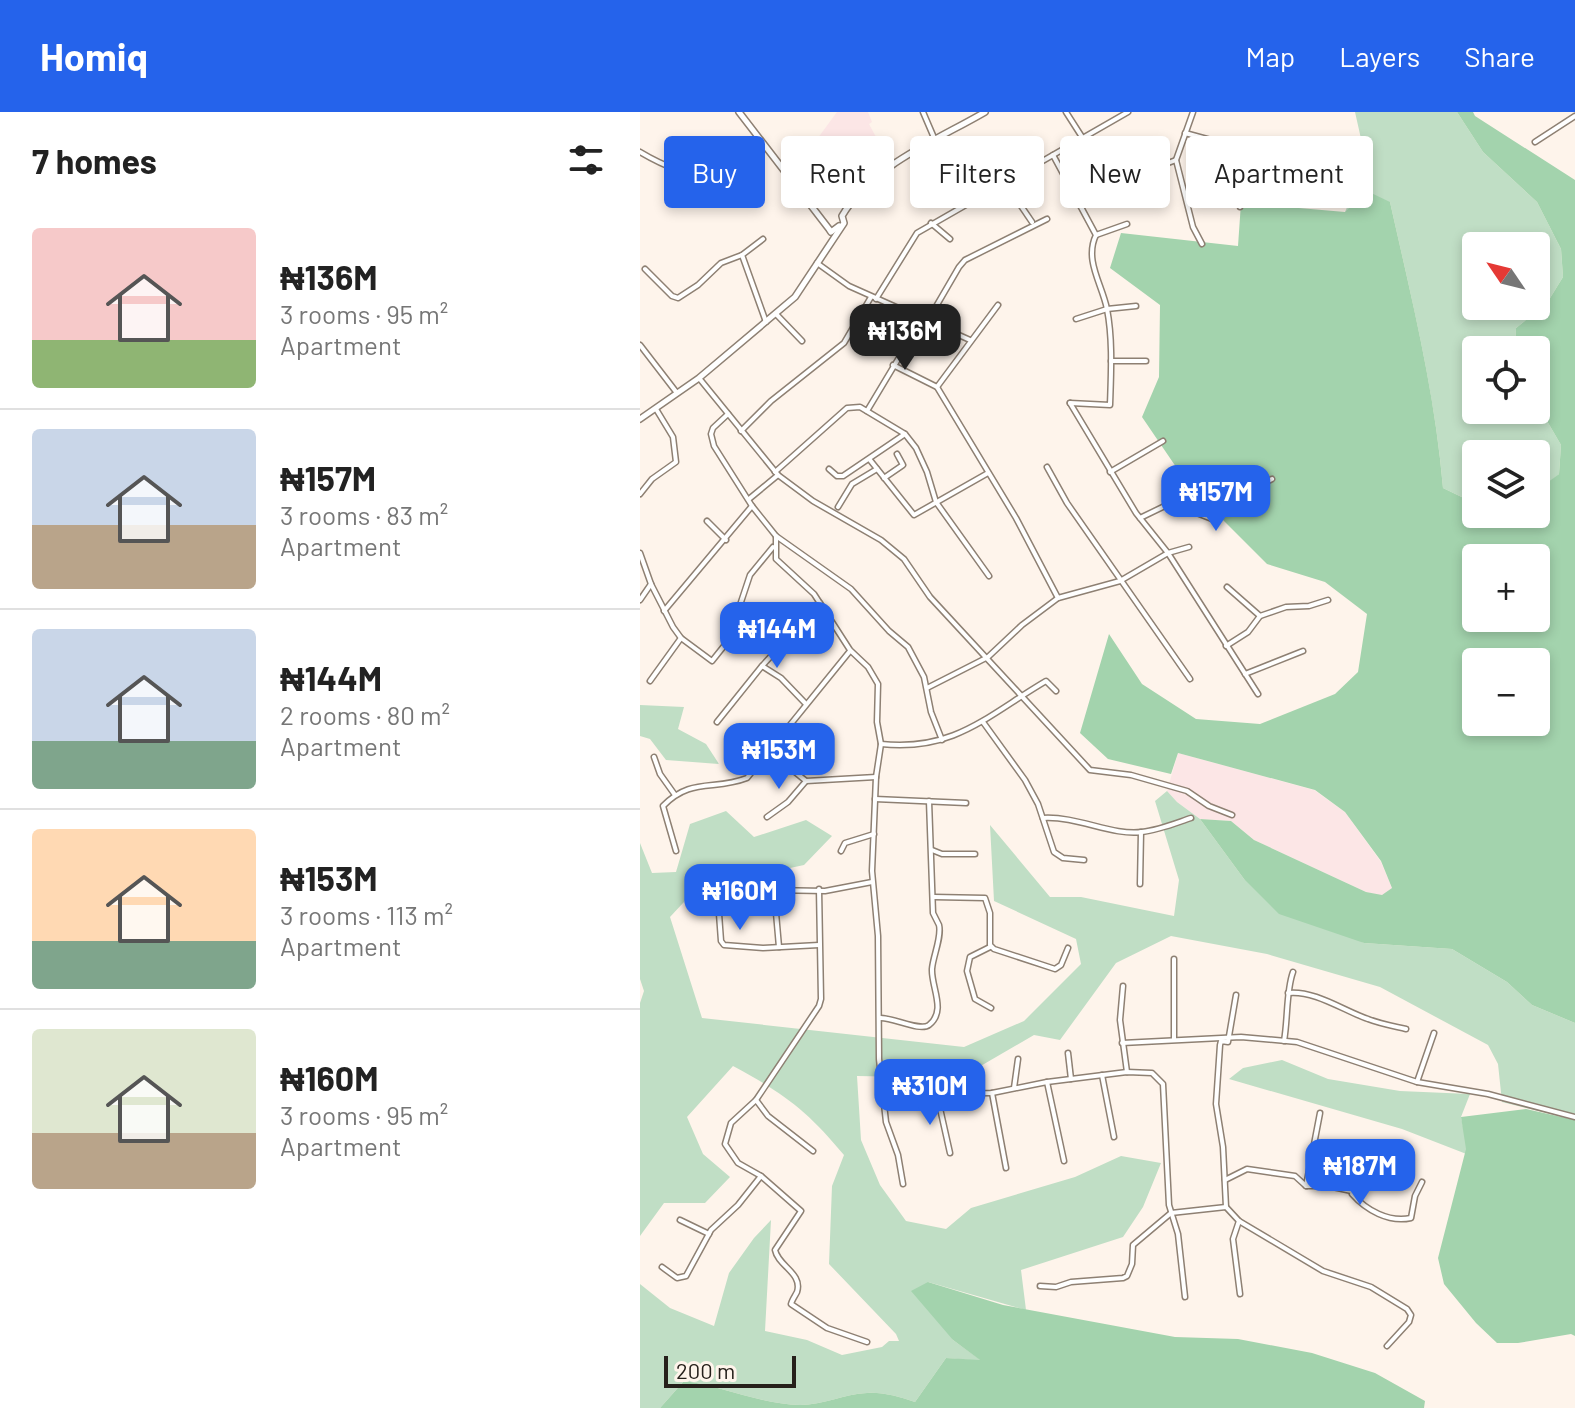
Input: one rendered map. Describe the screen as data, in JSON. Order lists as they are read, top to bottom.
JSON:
{
  "scale_bar": "200 m",
  "north": "top left",
  "page": {
    "header": "Homiq",
    "nav": ["Map", "Layers", "Share"],
    "heading": "7 homes",
    "chip": [
      "Buy",
      "Rent",
      "Filters",
      "New",
      "Apartment"
    ],
    "list": [
      {
        "name": "₦136M",
        "note": "3 rooms · 95 m² · Apartment"
      },
      {
        "name": "₦157M",
        "note": "3 rooms · 83 m² · Apartment"
      },
      {
        "name": "₦144M",
        "note": "2 rooms · 80 m² · Apartment"
      },
      {
        "name": "₦153M",
        "note": "3 rooms · 113 m² · Apartment"
      },
      {
        "name": "₦160M",
        "note": "3 rooms · 95 m² · Apartment"
      }
    ],
    "map_buttons": ["+", "−"],
    "price": [
      "₦136M",
      "₦157M",
      "₦144M",
      "₦153M",
      "₦160M",
      "₦310M",
      "₦187M"
    ],
    "scale": "200 m"
  }
}
